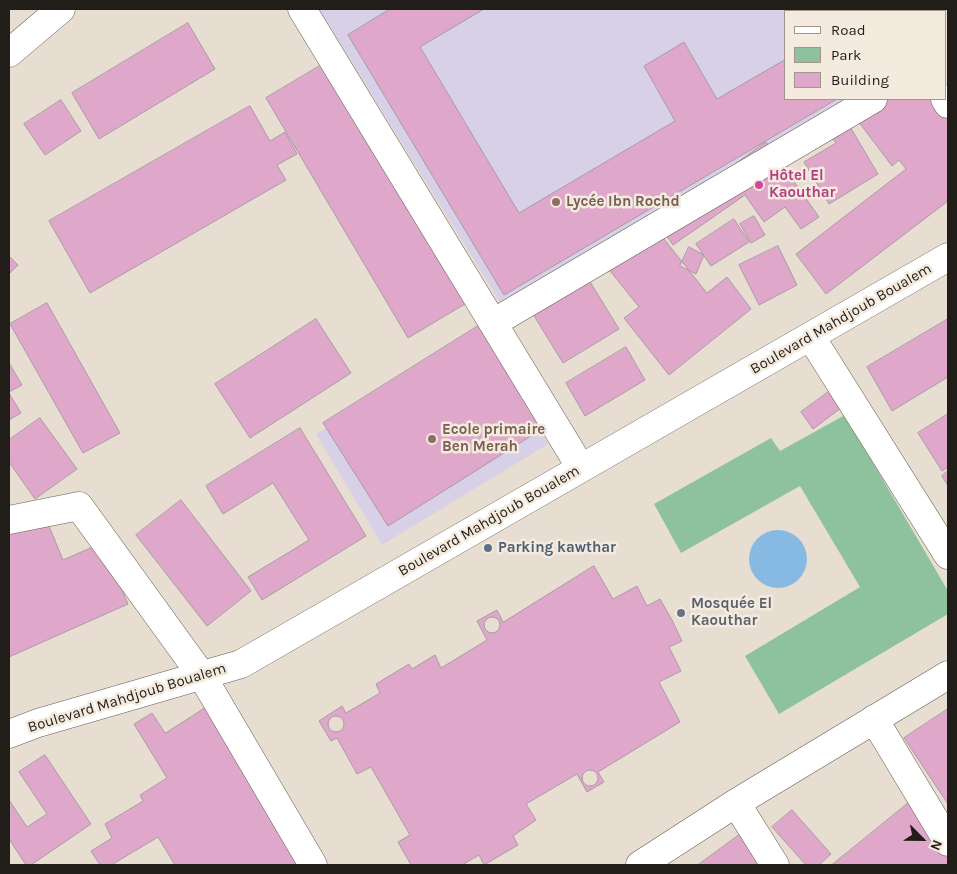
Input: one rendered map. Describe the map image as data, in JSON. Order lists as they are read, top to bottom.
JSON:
{
  "streets": {
    "street": ["Boulevard Mahdjoub Boualem"]
  },
  "places": [
    "Hôtel El Kaouthar",
    "Lycée Ibn Rochd",
    "Ecole primaire Ben Merah",
    "Parking kawthar",
    "Mosquée El Kaouthar"
  ],
  "legend": ["Road", "Park", "Building"],
  "north": "bottom right"
}
